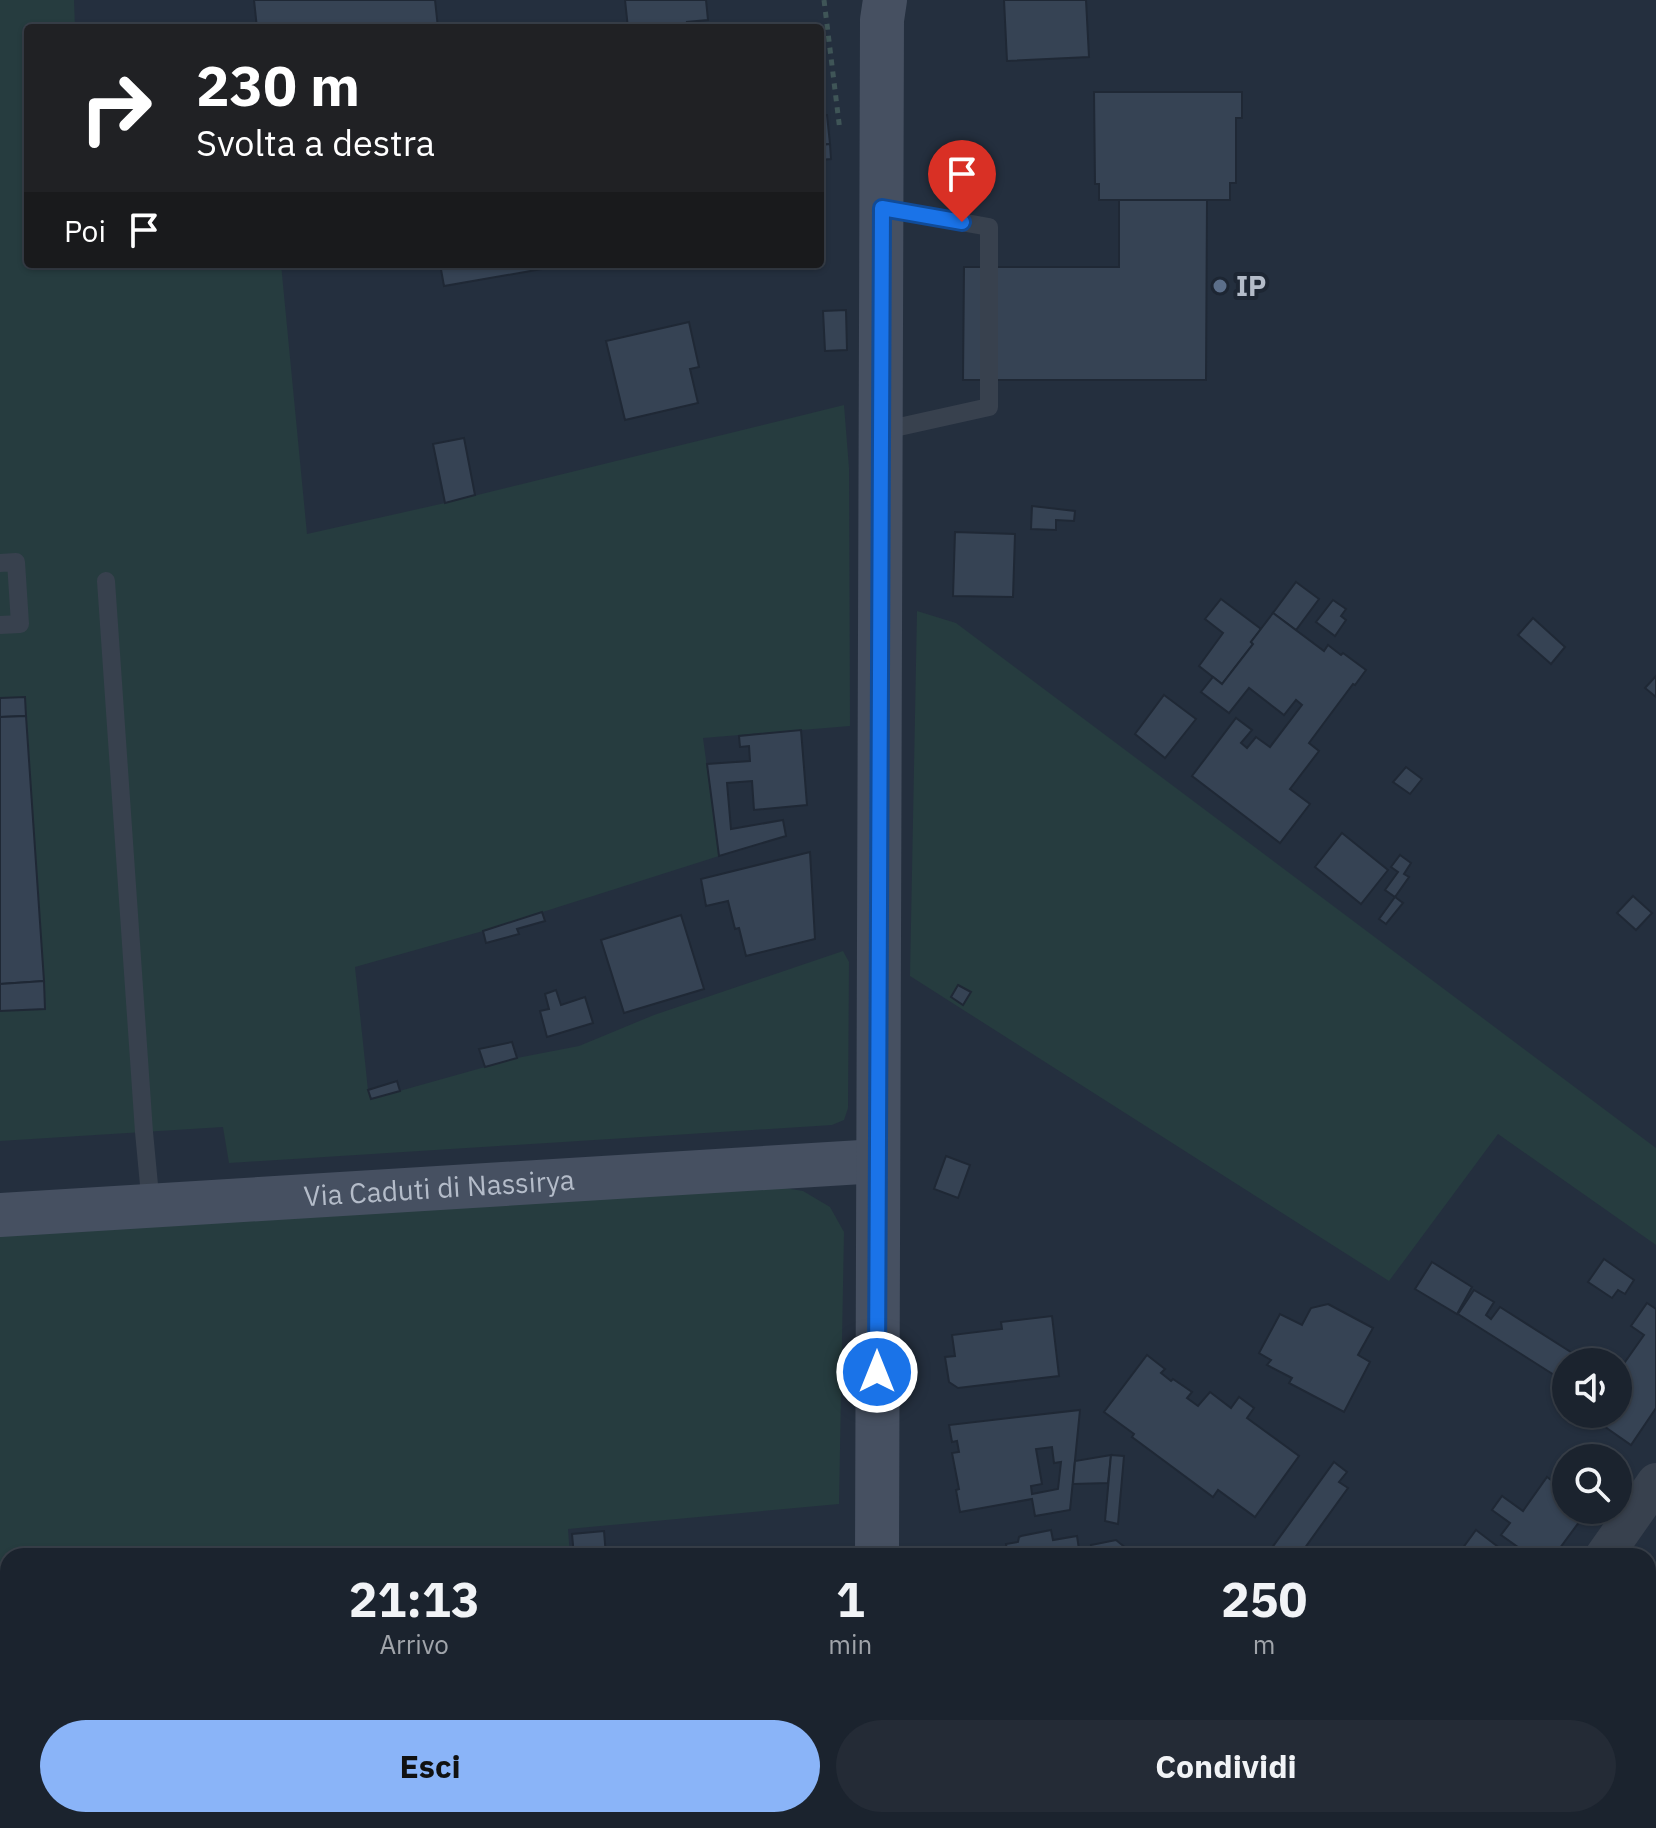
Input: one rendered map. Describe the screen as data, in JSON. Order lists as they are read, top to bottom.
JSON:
{
  "streets": {
    "main road": ["Via Caduti di Nassirya"]
  },
  "places": ["IP"],
  "page": {
    "turn": ["230 m", "Svolta a destra"],
    "then": "Poi",
    "eta": [
      "21:13",
      "Arrivo",
      "1",
      "min",
      "250",
      "m"
    ],
    "buttons": ["Esci", "Condividi"]
  }
}
